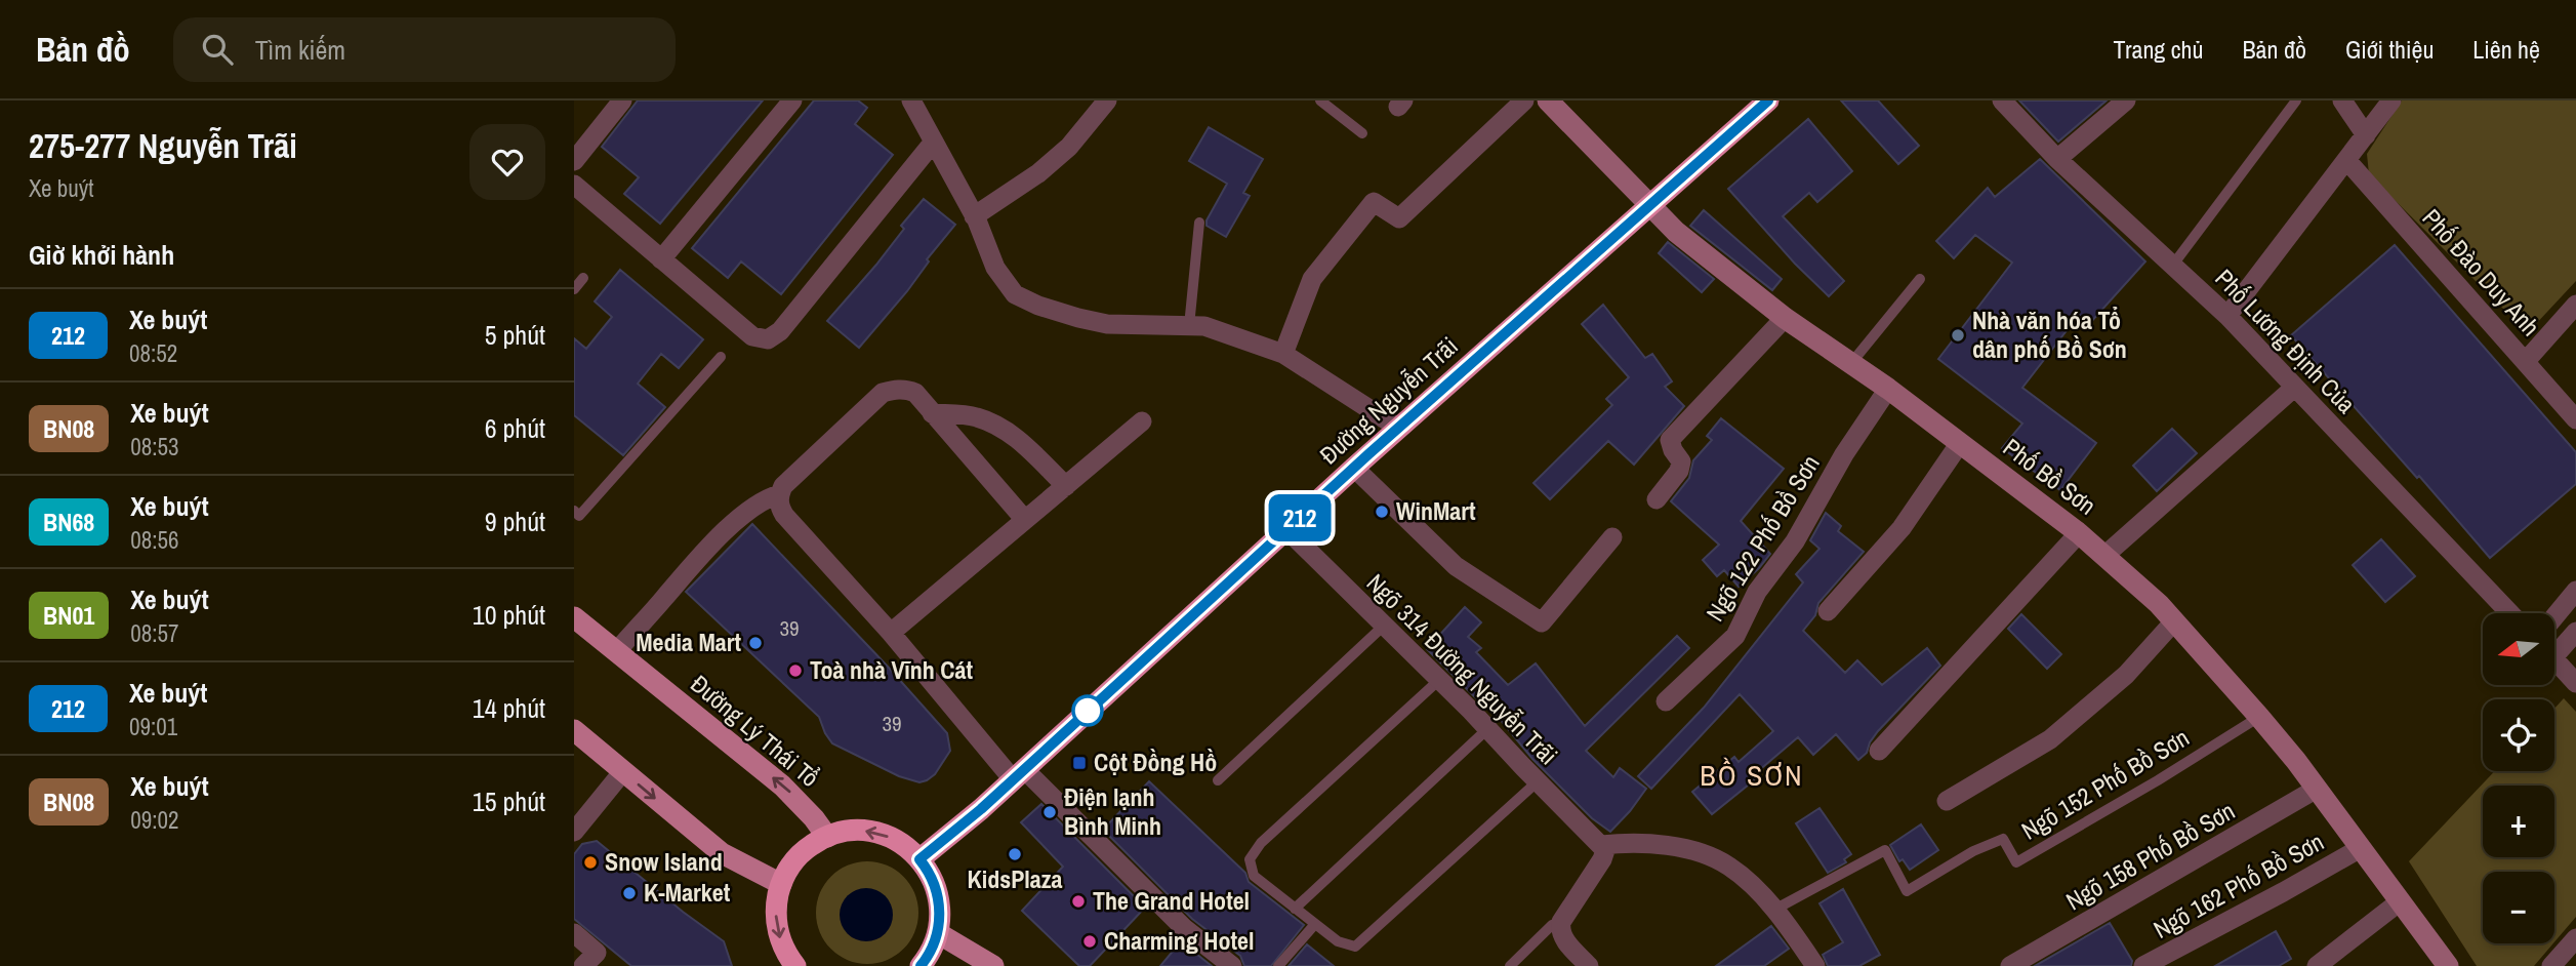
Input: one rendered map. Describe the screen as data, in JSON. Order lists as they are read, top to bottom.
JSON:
{
  "streets": {
    "highway": ["Đường Nguyễn Trãi"],
    "main road": ["Đường Lý Thái Tổ"],
    "street": [
      "Phố Đào Duy Anh",
      "Phố Lương Định Của",
      "Phố Bồ Sơn",
      "Ngõ 122 Phố Bồ Sơn",
      "Ngõ 314 Đường Nguyễn Trãi",
      "Ngõ 158 Phố Bồ Sơn",
      "Ngõ 162 Phố Bồ Sơn"
    ],
    "lane": ["Ngõ 152 Phố Bồ Sơn"]
  },
  "crossings": [
    ["Đường Nguyễn Trãi", "Phố Bồ Sơn"],
    ["Đường Nguyễn Trãi", "Ngõ 314 Đường Nguyễn Trãi"],
    ["Phố Bồ Sơn", "Ngõ 122 Phố Bồ Sơn"],
    ["Phố Bồ Sơn", "Ngõ 152 Phố Bồ Sơn"],
    ["Phố Bồ Sơn", "Ngõ 158 Phố Bồ Sơn"],
    ["Phố Bồ Sơn", "Ngõ 162 Phố Bồ Sơn"]
  ],
  "districts": ["BỒ SƠN"],
  "places": {
    "other": [
      "Nhà văn hóa Tổ dân phố Bồ Sơn",
      "WinMart",
      "Media Mart",
      "Toà nhà Vĩnh Cát",
      "Điện lạnh Bình Minh",
      "KidsPlaza",
      "Snow Island",
      "K-Market",
      "The Grand Hotel",
      "Charming Hotel"
    ],
    "transit": ["Cột Đồng Hồ"]
  },
  "lines": ["bus line 212"],
  "house_numbers": ["39", "39"],
  "north": "left",
  "page": {
    "header": "Bản đồ",
    "search": "Tìm kiếm",
    "nav": [
      "Trang chủ",
      "Bản đồ",
      "Giới thiệu",
      "Liên hệ"
    ],
    "heading": [
      ["275-277 Nguyễn Trãi", "Xe buýt"],
      "Giờ khởi hành"
    ],
    "on_map": "212",
    "list": [
      {
        "mark": "212",
        "name": "Xe buýt",
        "note": "08:52",
        "value": "5 phút"
      },
      {
        "mark": "BN08",
        "name": "Xe buýt",
        "note": "08:53",
        "value": "6 phút"
      },
      {
        "mark": "BN68",
        "name": "Xe buýt",
        "note": "08:56",
        "value": "9 phút"
      },
      {
        "mark": "BN01",
        "name": "Xe buýt",
        "note": "08:57",
        "value": "10 phút"
      },
      {
        "mark": "212",
        "name": "Xe buýt",
        "note": "09:01",
        "value": "14 phút"
      },
      {
        "mark": "BN08",
        "name": "Xe buýt",
        "note": "09:02",
        "value": "15 phút"
      }
    ],
    "map_buttons": ["+", "−"]
  }
}
